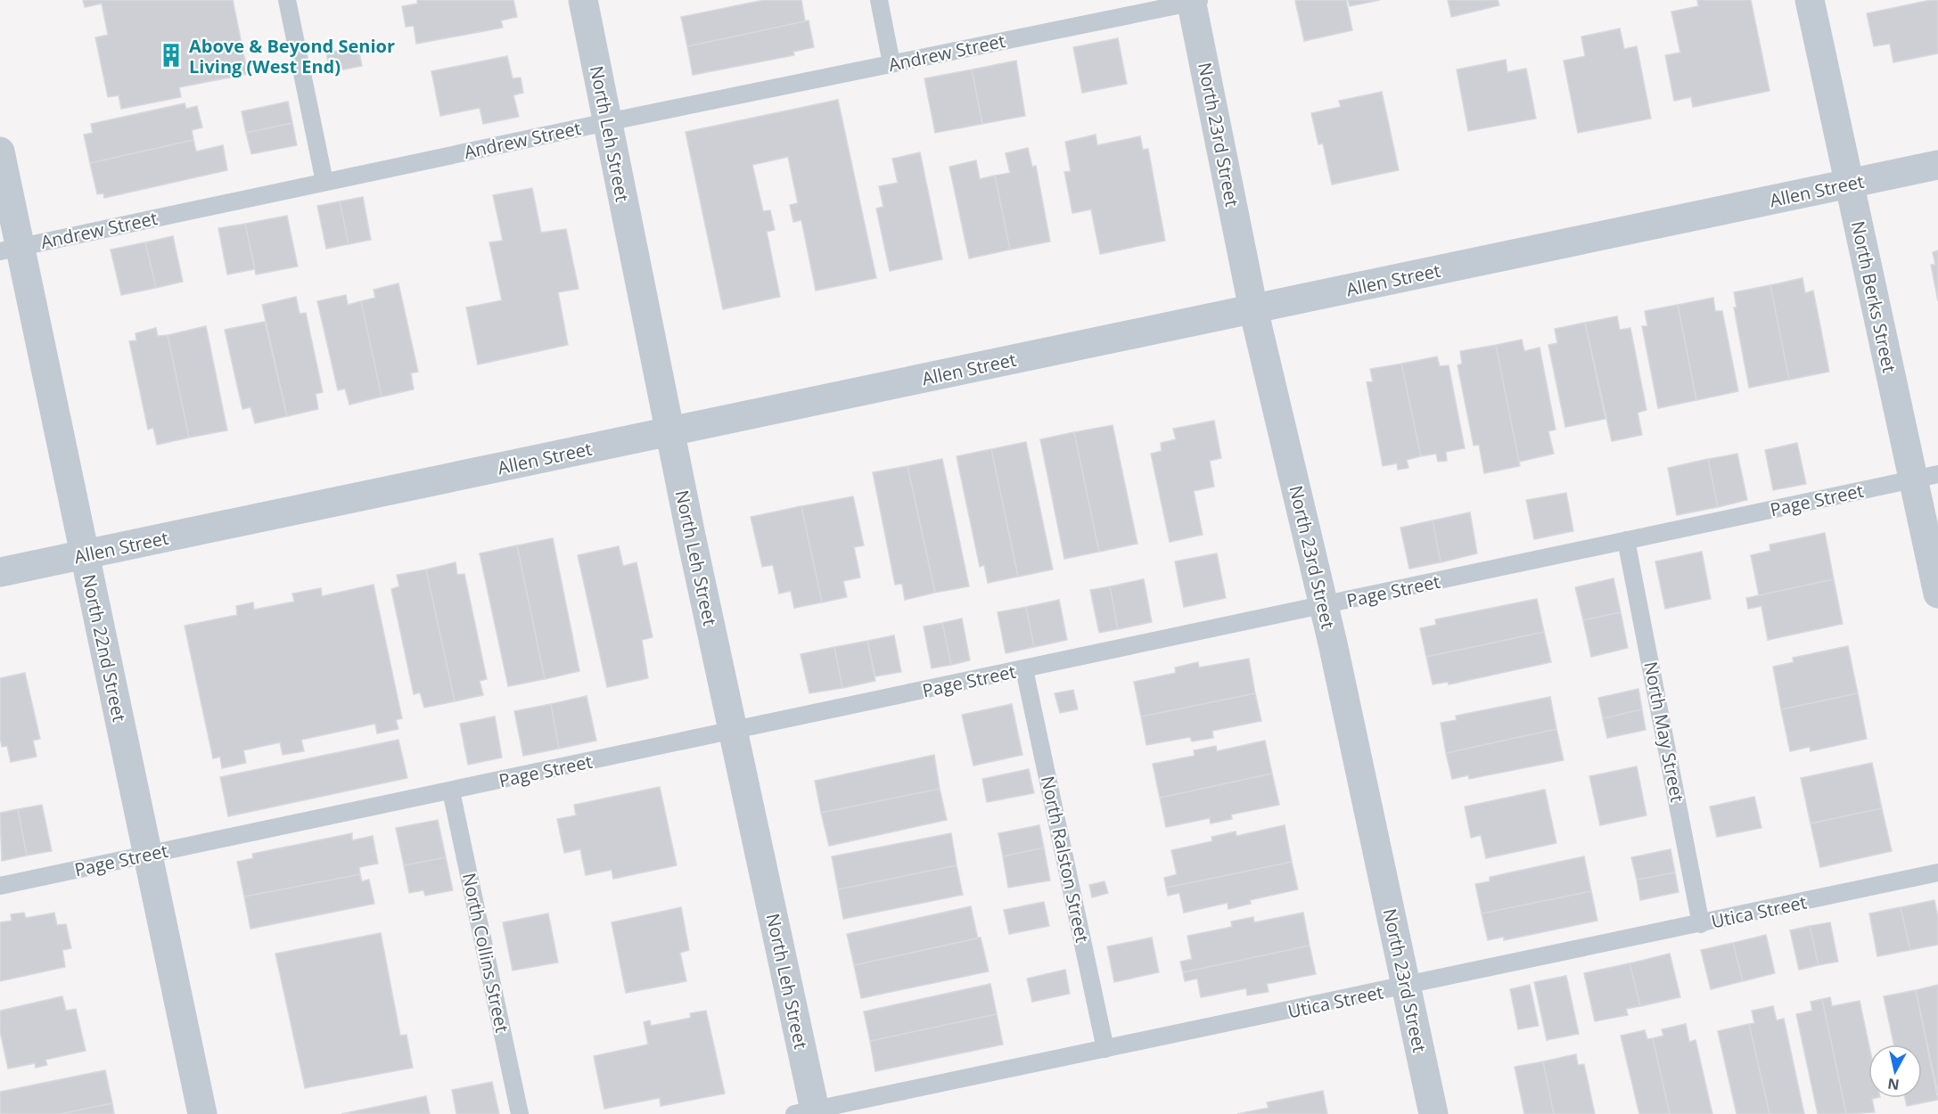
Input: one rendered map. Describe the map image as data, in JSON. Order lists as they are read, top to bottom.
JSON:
{
  "streets": {
    "street": [
      "North Leh Street",
      "North 23rd Street",
      "Allen Street",
      "North Berks Street",
      "North 22nd Street"
    ],
    "lane": [
      "Andrew Street",
      "Page Street",
      "North May Street",
      "North Ralston Street",
      "Utica Street",
      "North Collins Street"
    ]
  },
  "crossings": [
    ["Andrew Street", "North Leh Street"],
    ["Andrew Street", "North 23rd Street"],
    ["Andrew Street", "North 22nd Street"],
    ["North Leh Street", "Allen Street"],
    ["North Leh Street", "Page Street"],
    ["North Leh Street", "Utica Street"],
    ["North 23rd Street", "Allen Street"],
    ["North 23rd Street", "Page Street"],
    ["North 23rd Street", "Utica Street"],
    ["Allen Street", "North Berks Street"],
    ["Allen Street", "North 22nd Street"],
    ["North Berks Street", "Page Street"],
    ["Page Street", "North 22nd Street"],
    ["Page Street", "North May Street"],
    ["Page Street", "North Ralston Street"],
    ["Page Street", "North Collins Street"],
    ["North May Street", "Utica Street"],
    ["North Ralston Street", "Utica Street"]
  ],
  "places": {
    "building": ["Above & Beyond Senior Living (West End)"]
  },
  "north": "bottom"
}
